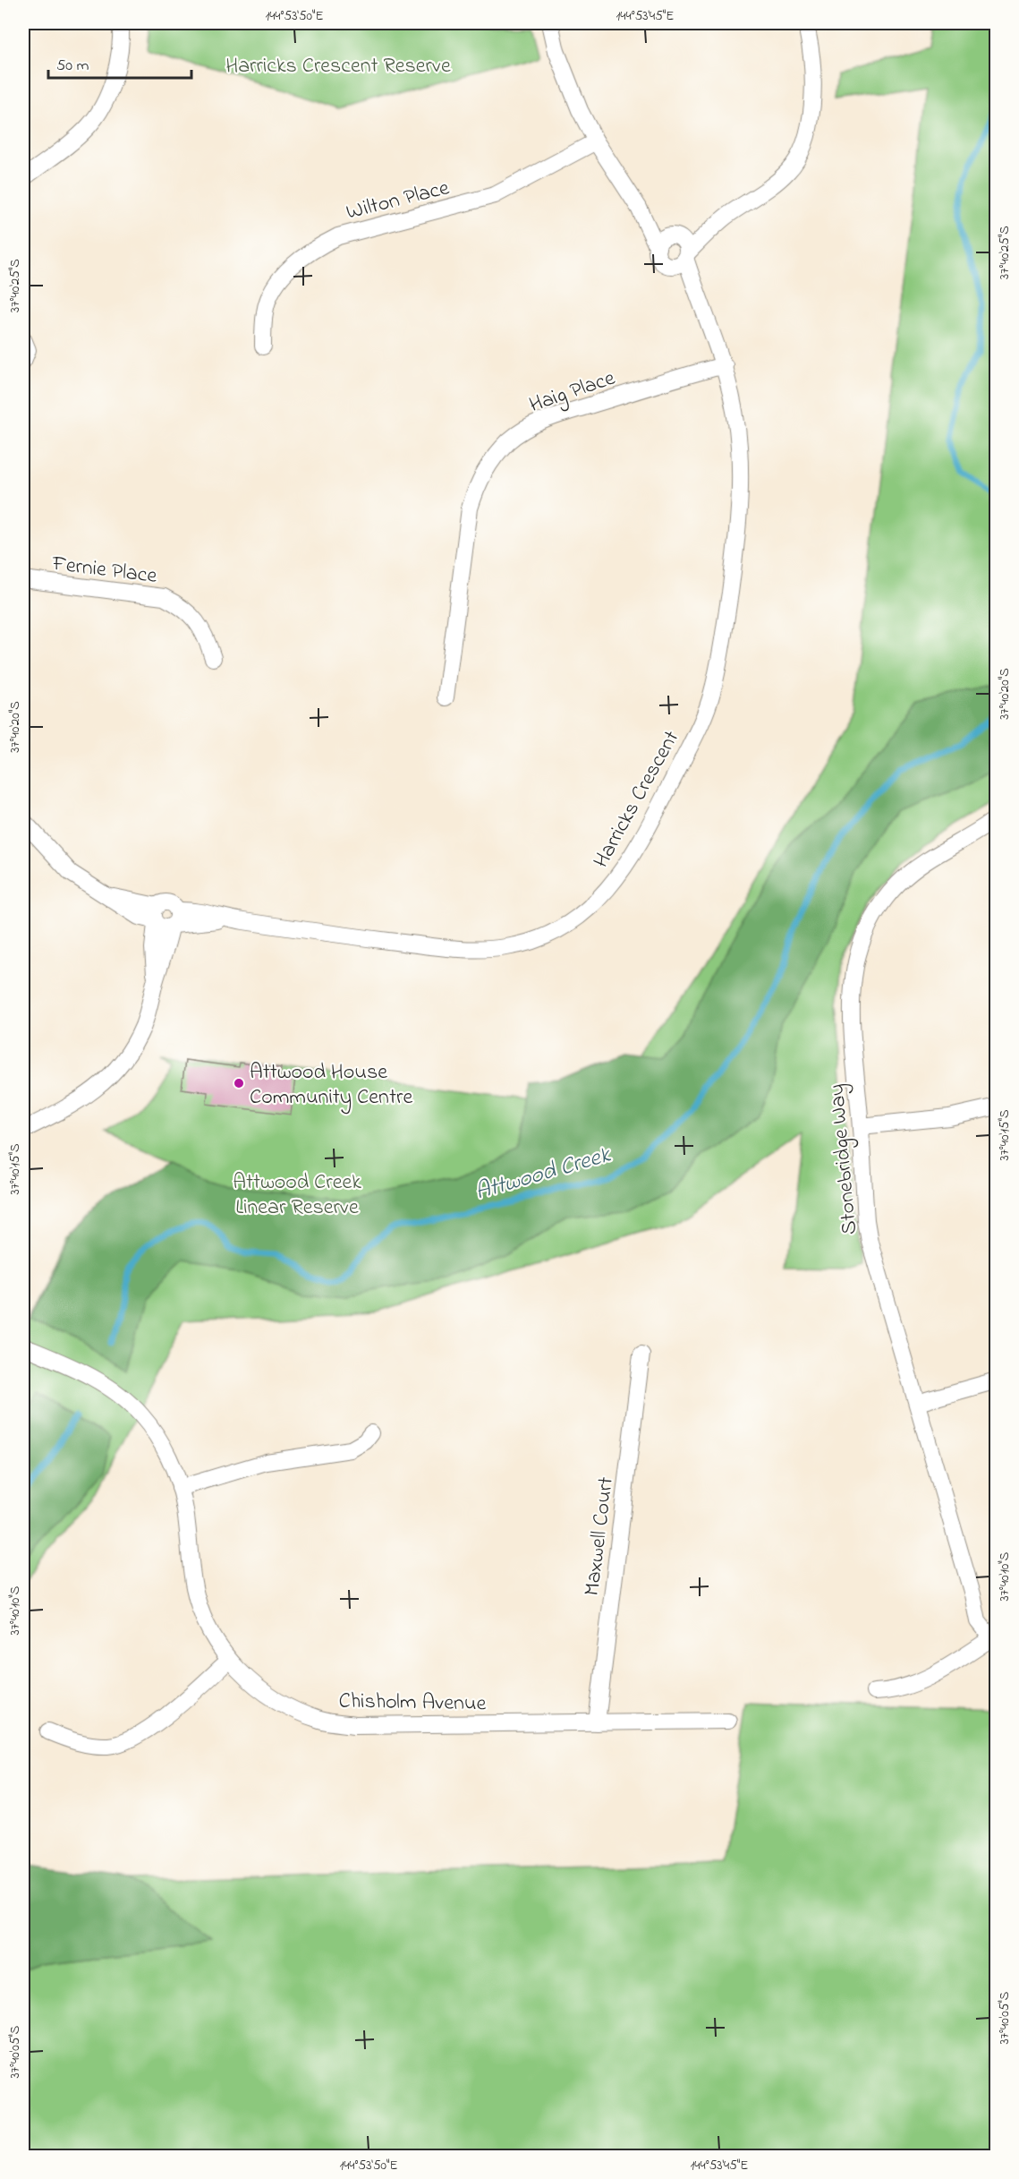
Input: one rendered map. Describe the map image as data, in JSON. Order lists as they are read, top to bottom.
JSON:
{
  "streets": {
    "street": [
      "Wilton Place",
      "Haig Place",
      "Fernie Place",
      "Harricks Crescent",
      "Stonebridge Way",
      "Maxwell Court",
      "Chisholm Avenue"
    ]
  },
  "crossings": [
    ["Haig Place", "Harricks Crescent"],
    ["Maxwell Court", "Chisholm Avenue"]
  ],
  "water": ["Attwood Creek"],
  "parks": ["Harricks Crescent Reserve", "Attwood Creek Linear Reserve"],
  "places": ["Attwood House Community Centre"],
  "scale_bar": "50 m",
  "coordinates": [
    "144°53'50\"E",
    "144°53'45\"E",
    "37°40'25\"S",
    "37°40'20\"S",
    "37°40'15\"S",
    "37°40'10\"S",
    "37°40'05\"S"
  ]
}
